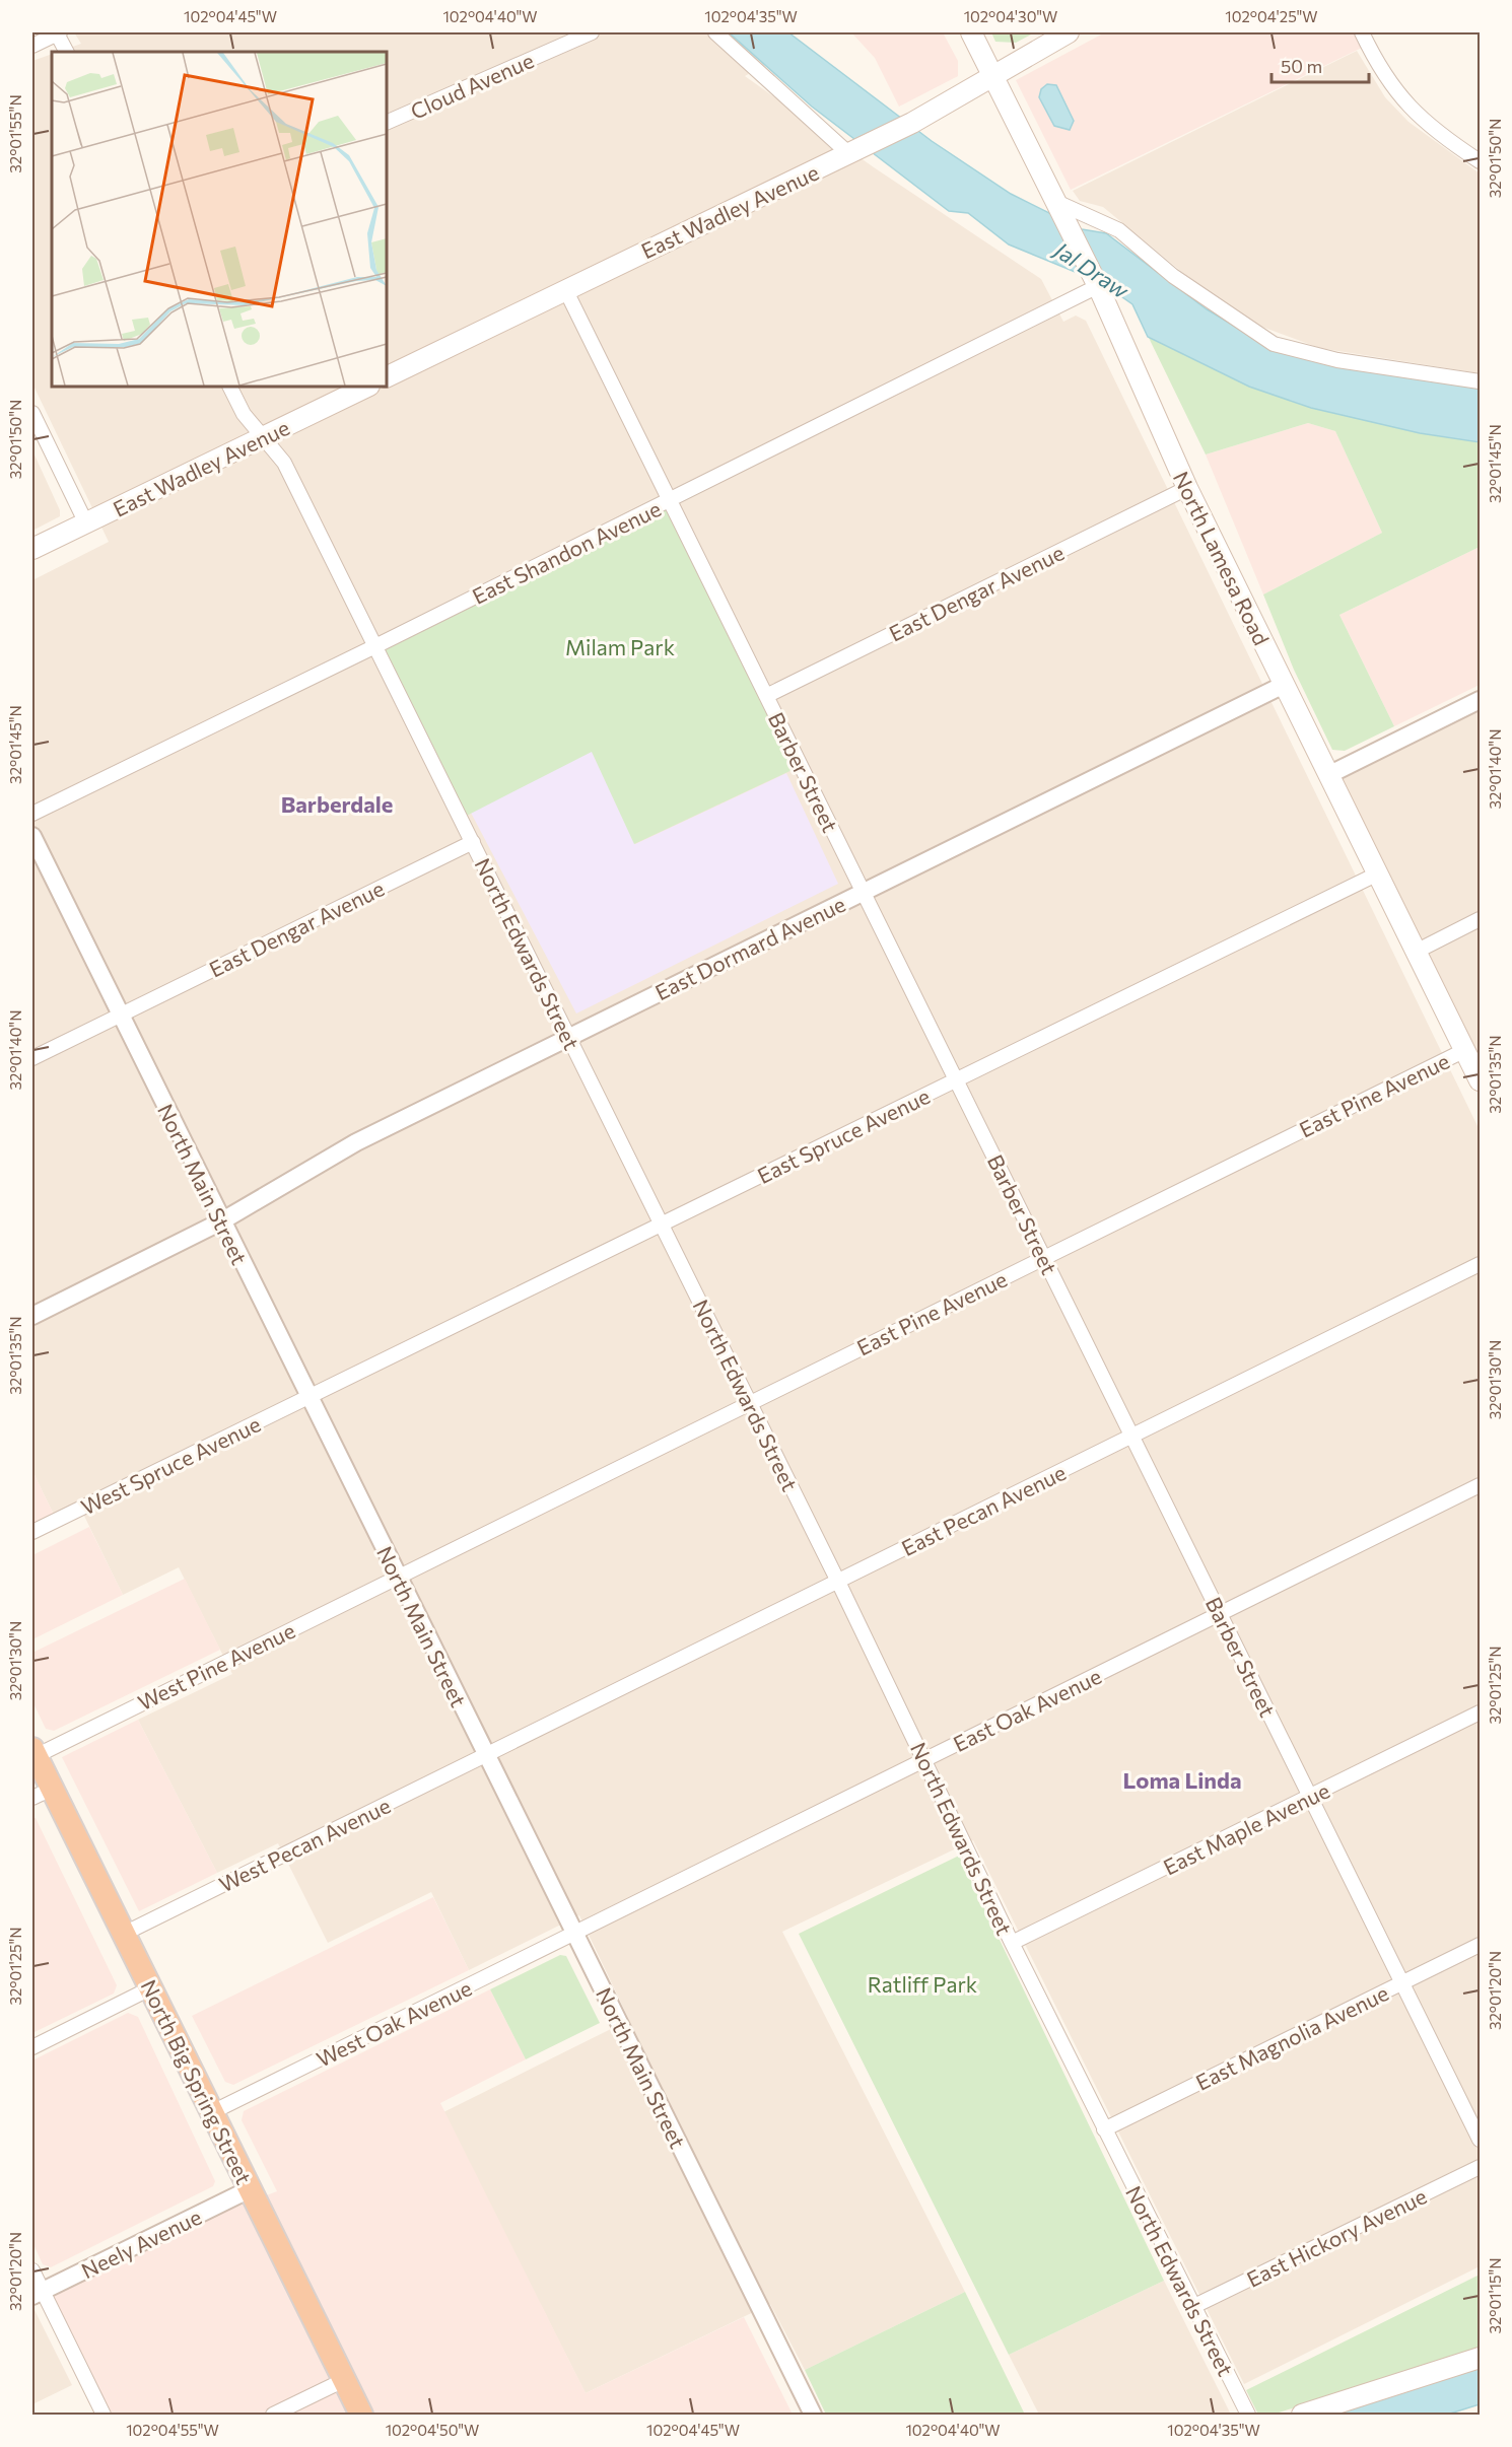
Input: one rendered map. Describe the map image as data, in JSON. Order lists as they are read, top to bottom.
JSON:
{
  "streets": {
    "highway": ["North Big Spring Street"],
    "main road": ["East Wadley Avenue", "North Lamesa Road"],
    "street": [
      "Cloud Avenue",
      "East Shandon Avenue",
      "East Dengar Avenue",
      "Barber Street",
      "East Dormard Avenue",
      "North Edwards Street",
      "East Pine Avenue",
      "East Spruce Avenue",
      "North Main Street",
      "West Spruce Avenue",
      "East Pecan Avenue",
      "West Pine Avenue",
      "East Oak Avenue",
      "East Maple Avenue",
      "West Pecan Avenue",
      "West Oak Avenue",
      "East Magnolia Avenue",
      "East Hickory Avenue",
      "Neely Avenue"
    ]
  },
  "crossings": [
    ["East Wadley Avenue", "North Lamesa Road"],
    ["East Wadley Avenue", "Barber Street"],
    ["East Wadley Avenue", "North Edwards Street"],
    ["East Shandon Avenue", "North Lamesa Road"],
    ["East Shandon Avenue", "Barber Street"],
    ["East Shandon Avenue", "North Edwards Street"],
    ["North Lamesa Road", "East Dengar Avenue"],
    ["North Lamesa Road", "East Dormard Avenue"],
    ["North Lamesa Road", "East Pine Avenue"],
    ["North Lamesa Road", "East Spruce Avenue"],
    ["East Dengar Avenue", "Barber Street"],
    ["East Dengar Avenue", "North Edwards Street"],
    ["East Dengar Avenue", "North Main Street"],
    ["Barber Street", "East Dormard Avenue"],
    ["Barber Street", "East Pine Avenue"],
    ["Barber Street", "East Spruce Avenue"],
    ["Barber Street", "East Pecan Avenue"],
    ["Barber Street", "East Oak Avenue"],
    ["Barber Street", "East Maple Avenue"],
    ["Barber Street", "East Magnolia Avenue"],
    ["East Dormard Avenue", "North Edwards Street"],
    ["East Dormard Avenue", "North Main Street"],
    ["North Edwards Street", "East Pine Avenue"],
    ["North Edwards Street", "East Spruce Avenue"],
    ["North Edwards Street", "East Pecan Avenue"],
    ["North Edwards Street", "East Oak Avenue"],
    ["North Edwards Street", "East Maple Avenue"],
    ["North Edwards Street", "East Magnolia Avenue"],
    ["North Edwards Street", "East Hickory Avenue"],
    ["East Pine Avenue", "North Main Street"],
    ["East Pine Avenue", "West Pine Avenue"],
    ["East Spruce Avenue", "North Main Street"],
    ["East Spruce Avenue", "West Spruce Avenue"],
    ["North Main Street", "West Spruce Avenue"],
    ["North Main Street", "East Pecan Avenue"],
    ["North Main Street", "West Pine Avenue"],
    ["North Main Street", "East Oak Avenue"],
    ["North Main Street", "West Pecan Avenue"],
    ["North Main Street", "West Oak Avenue"],
    ["East Pecan Avenue", "West Pecan Avenue"],
    ["West Pine Avenue", "North Big Spring Street"],
    ["East Oak Avenue", "West Oak Avenue"],
    ["West Pecan Avenue", "North Big Spring Street"],
    ["West Oak Avenue", "North Big Spring Street"],
    ["North Big Spring Street", "Neely Avenue"]
  ],
  "districts": ["Barberdale", "Loma Linda"],
  "water": ["Jal Draw"],
  "parks": ["Milam Park", "Ratliff Park"],
  "scale_bar": "50 m",
  "coordinates": [
    "102°04'45\"W",
    "102°04'40\"W",
    "102°04'35\"W",
    "102°04'30\"W",
    "102°04'25\"W",
    "32°01'55\"N",
    "32°01'50\"N",
    "32°01'45\"N",
    "32°01'40\"N",
    "32°01'35\"N",
    "32°01'30\"N",
    "32°01'25\"N",
    "32°01'20\"N",
    "32°01'15\"N",
    "102°04'55\"W",
    "102°04'50\"W"
  ]
}
